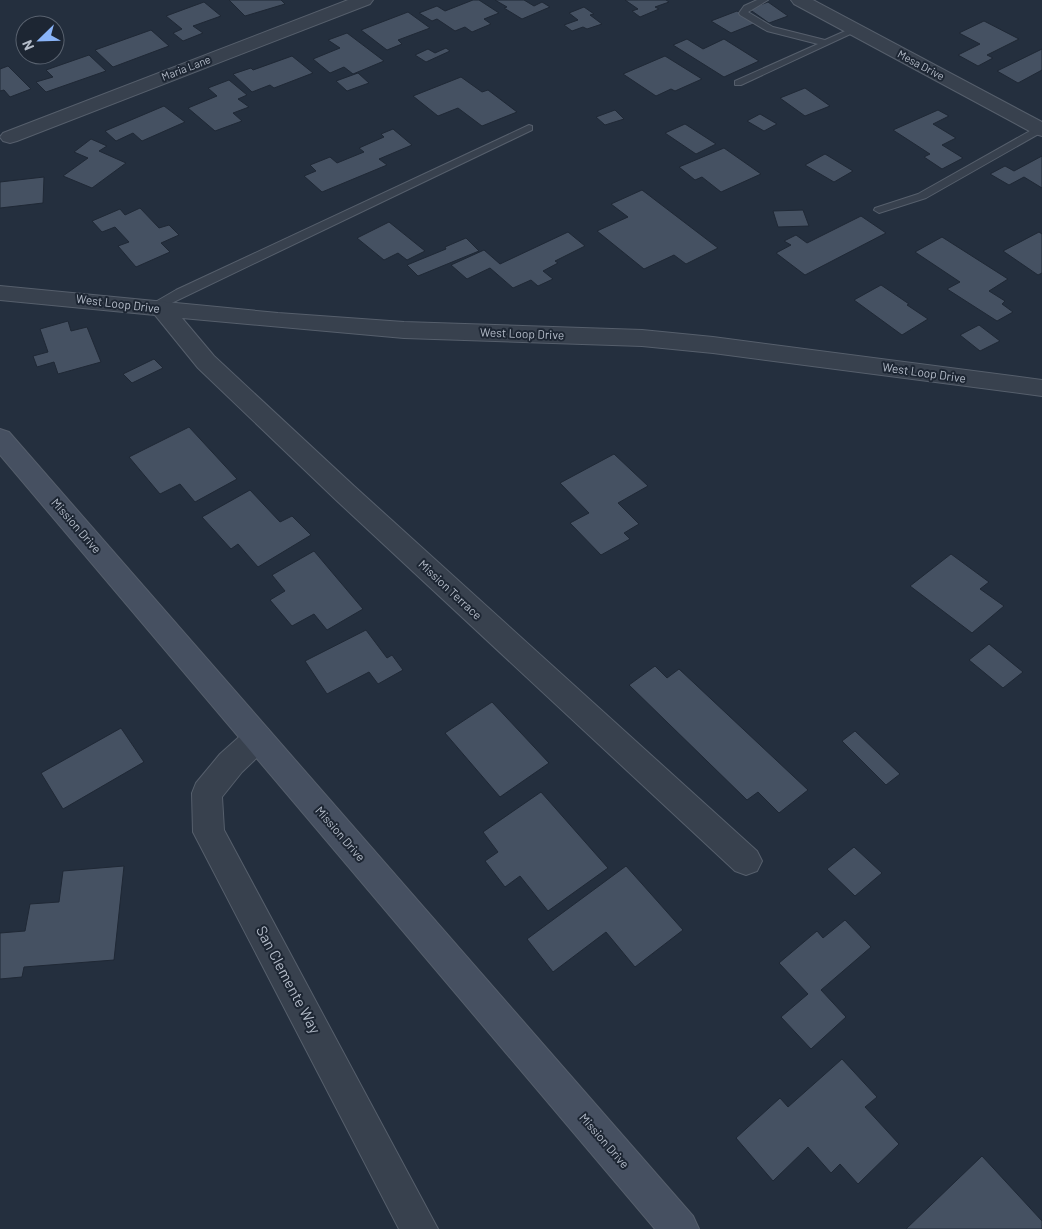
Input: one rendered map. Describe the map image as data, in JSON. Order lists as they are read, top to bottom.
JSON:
{
  "streets": {
    "street": [
      "Mesa Drive",
      "Maria Lane",
      "West Loop Drive",
      "Mission Drive",
      "Mission Terrace",
      "San Clemente Way"
    ]
  },
  "crossings": [
    ["West Loop Drive", "Mission Terrace"],
    ["Mission Drive", "San Clemente Way"]
  ],
  "north": "bottom left"
}
